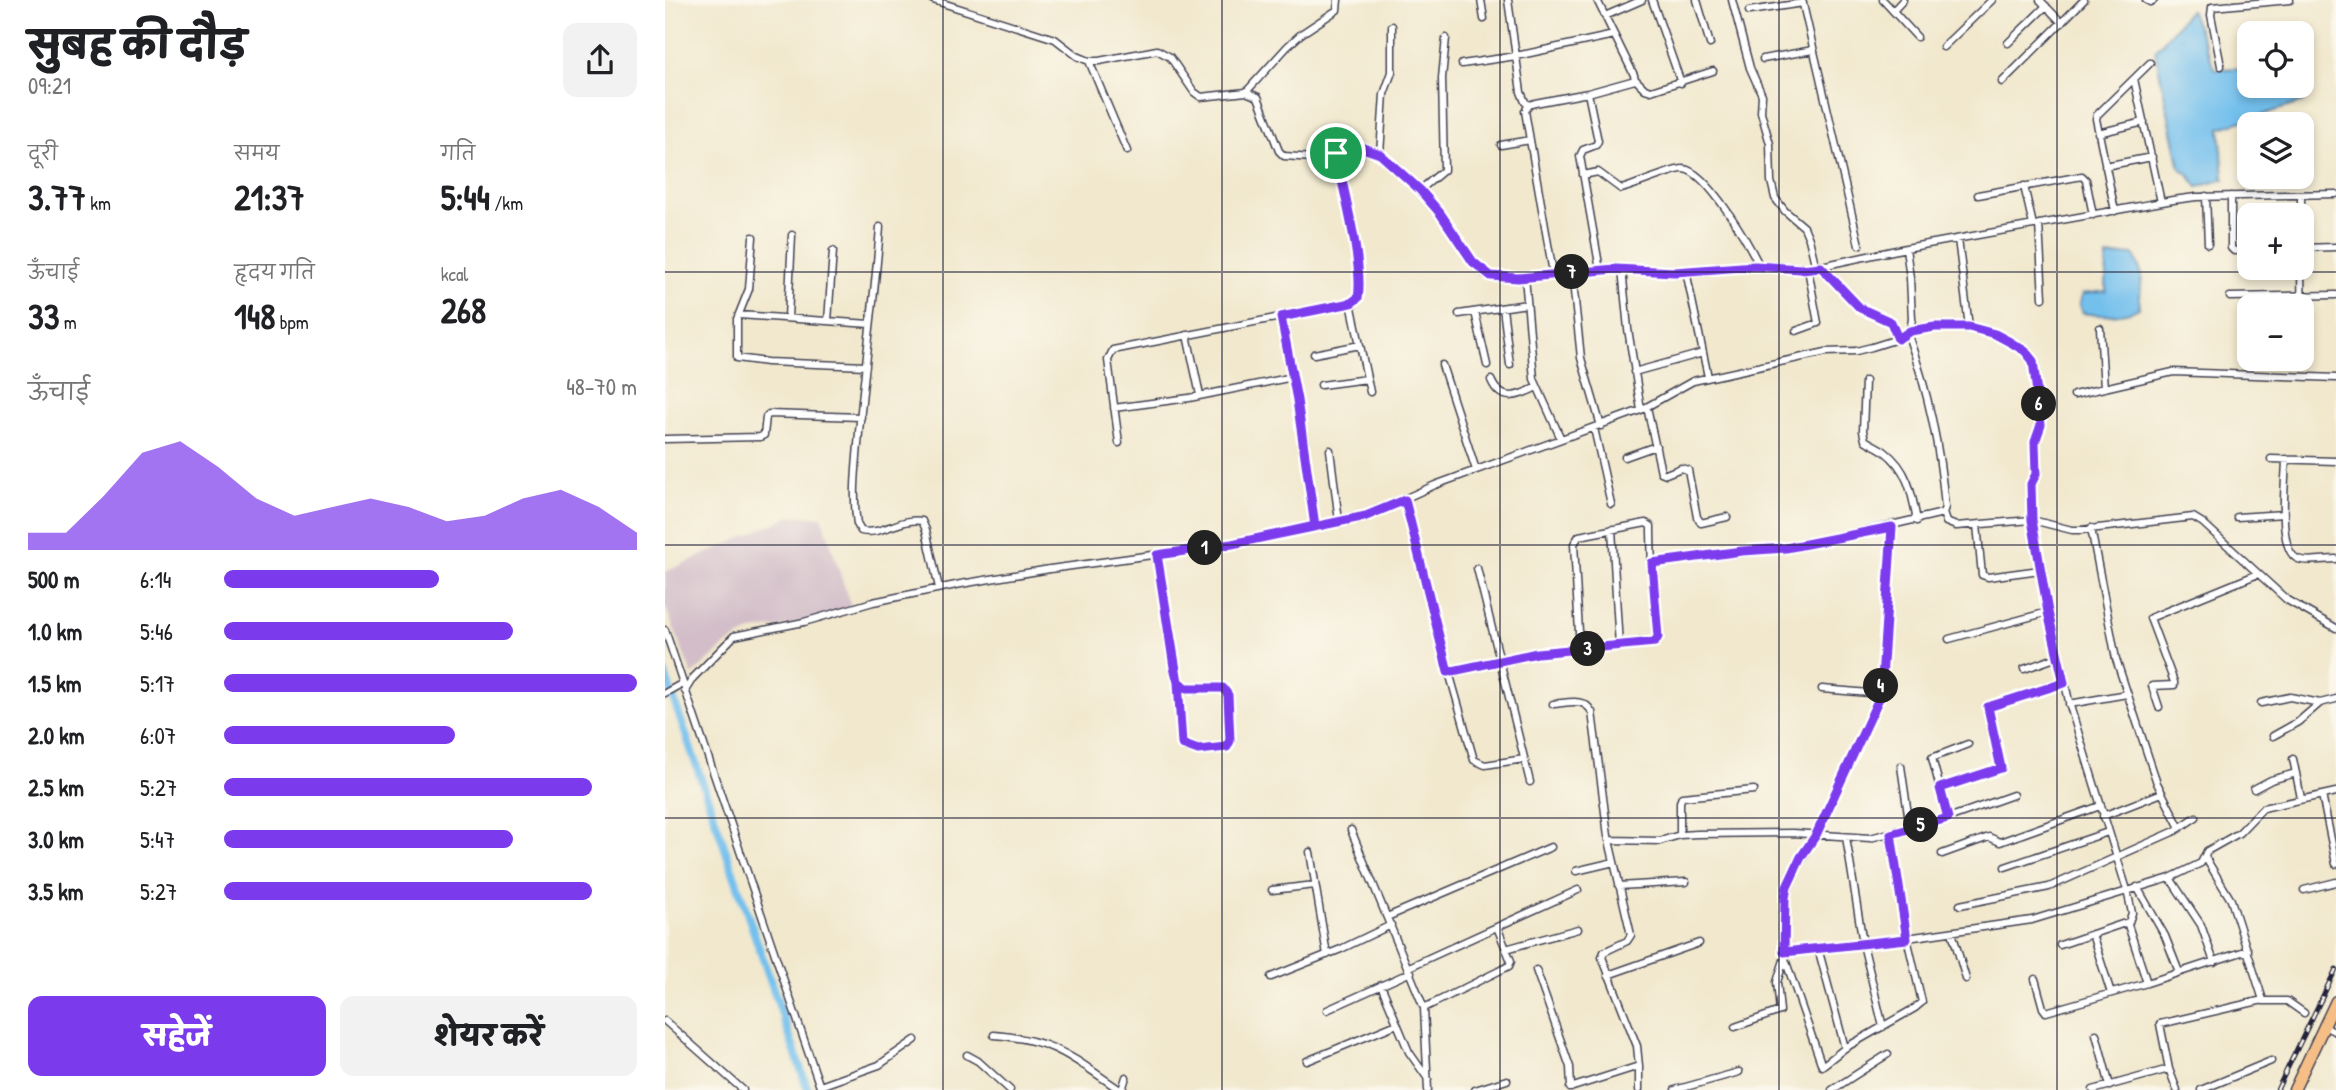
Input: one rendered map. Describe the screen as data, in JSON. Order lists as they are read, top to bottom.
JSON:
{
  "page": {
    "heading": ["सुबह की दौड़", "09:21"],
    "map_buttons": ["+", "−"],
    "stats": [
      ["दूरी", "3.77 km"],
      ["समय", "21:37"],
      ["गति", "5:44 /km"],
      ["ऊँचाई", "33 m"],
      ["हृदय गति", "148 bpm"],
      ["kcal", "268"]
    ],
    "pins": [
      "7",
      "6",
      "1",
      "3",
      "4",
      "5"
    ],
    "chart": ["ऊँचाई", "48–70 m"],
    "list": [
      {
        "name": "500 m",
        "note": "6:14"
      },
      {
        "name": "1.0 km",
        "note": "5:46"
      },
      {
        "name": "1.5 km",
        "note": "5:17"
      },
      {
        "name": "2.0 km",
        "note": "6:07"
      },
      {
        "name": "2.5 km",
        "note": "5:27"
      },
      {
        "name": "3.0 km",
        "note": "5:47"
      },
      {
        "name": "3.5 km",
        "note": "5:27"
      }
    ],
    "buttons": ["सहेजें", "शेयर करें"]
  }
}
